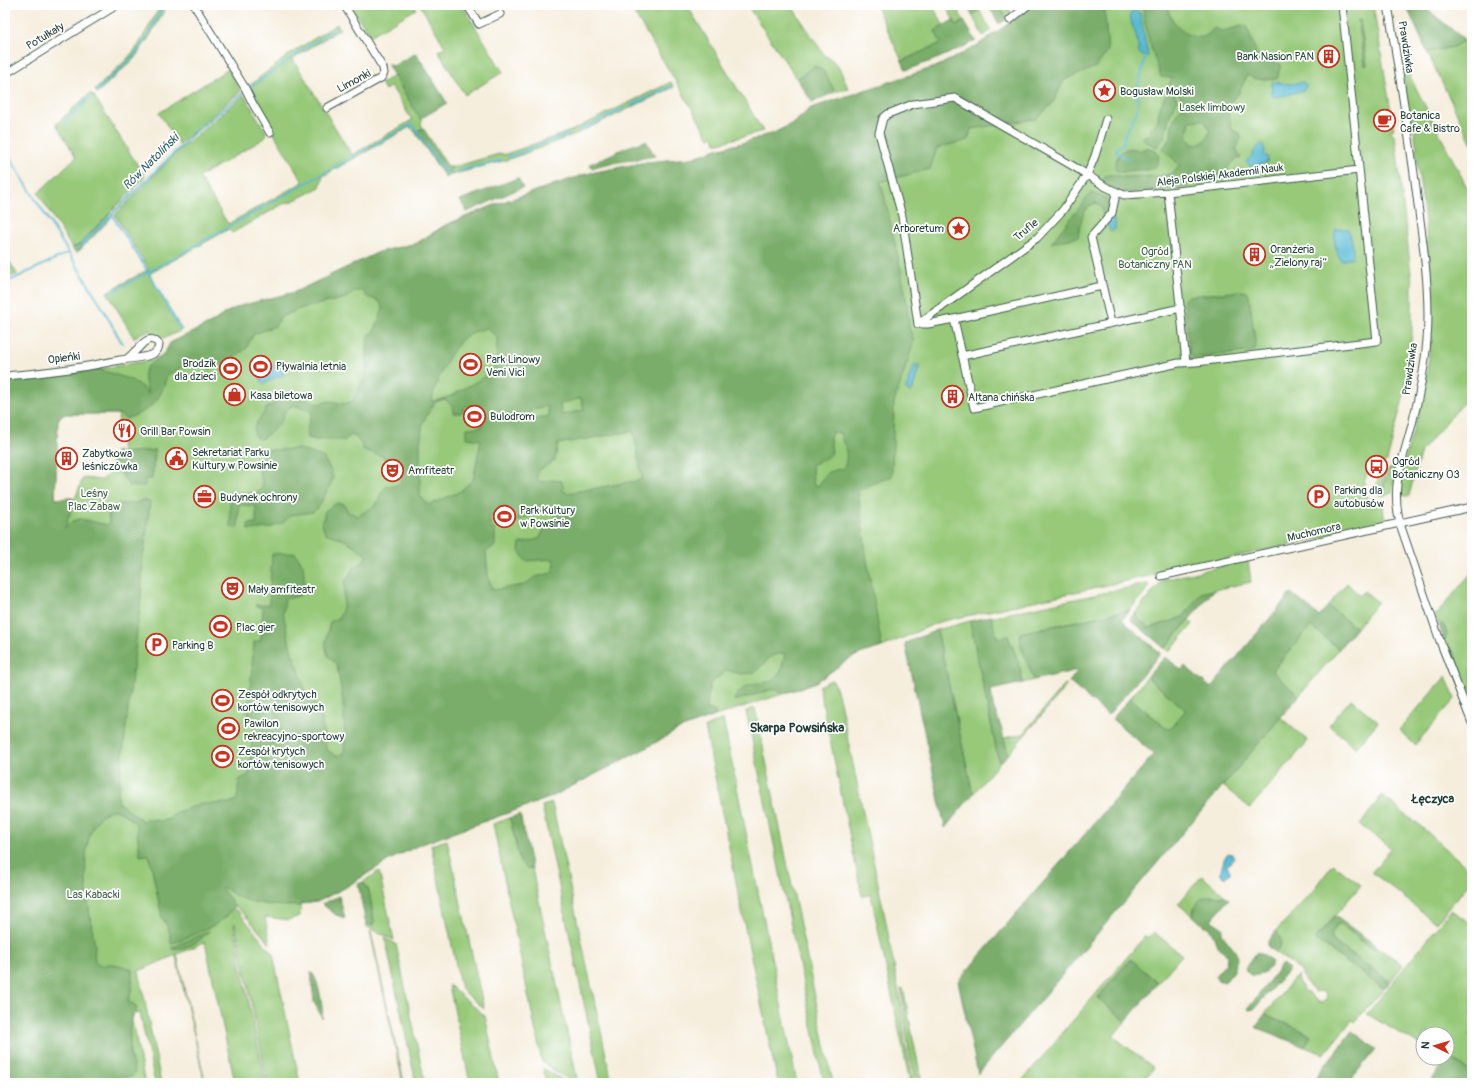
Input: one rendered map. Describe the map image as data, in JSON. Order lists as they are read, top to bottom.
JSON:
{
  "streets": {
    "street": [
      "Potułkały",
      "Prawdziwka",
      "Limonki",
      "Aleja Polskiej Akademii Nauk",
      "Trufle",
      "Opieńki",
      "Muchomora"
    ]
  },
  "crossings": [
    ["Prawdziwka", "Muchomora"],
    ["Aleja Polskiej Akademii Nauk", "Trufle"]
  ],
  "districts": ["Skarpa Powsińska", "Łęczyca"],
  "water": ["Rów Natoliński"],
  "parks": [
    "Lasek limbowy",
    "Ogród Botaniczny PAN",
    "Leśny Plac Zabaw",
    "Las Kabacki"
  ],
  "places": {
    "building": [
      "Bank Nasion PAN",
      "Oranżeria „Zielony raj”",
      "Altana chińska",
      "Zabytkowa leśniczówka"
    ],
    "place": ["Bogusław Molski", "Arboretum"],
    "cafe": ["Botanica Cafe & Bistro"],
    "sports": [
      "Park Linowy Veni Vici",
      "Pływalnia letnia",
      "Brodzik dla dzieci",
      "Bulodrom",
      "Park Kultury w Powsinie",
      "Plac gier",
      "Zespół odkrytych kortów tenisowych",
      "Pawilon rekreacyjno-sportowy",
      "Zespół krytych kortów tenisowych"
    ],
    "shop": ["Kasa biletowa"],
    "restaurant": ["Grill Bar Powsin"],
    "public building": ["Sekretariat Parku Kultury w Powsinie"],
    "bus stop": ["Ogród Botaniczny 03"],
    "theatre": ["Amfiteatr", "Mały amfiteatr"],
    "parking": ["Parking dla autobusów", "Parking B"],
    "office": ["Budynek ochrony"]
  },
  "north": "left"
}
